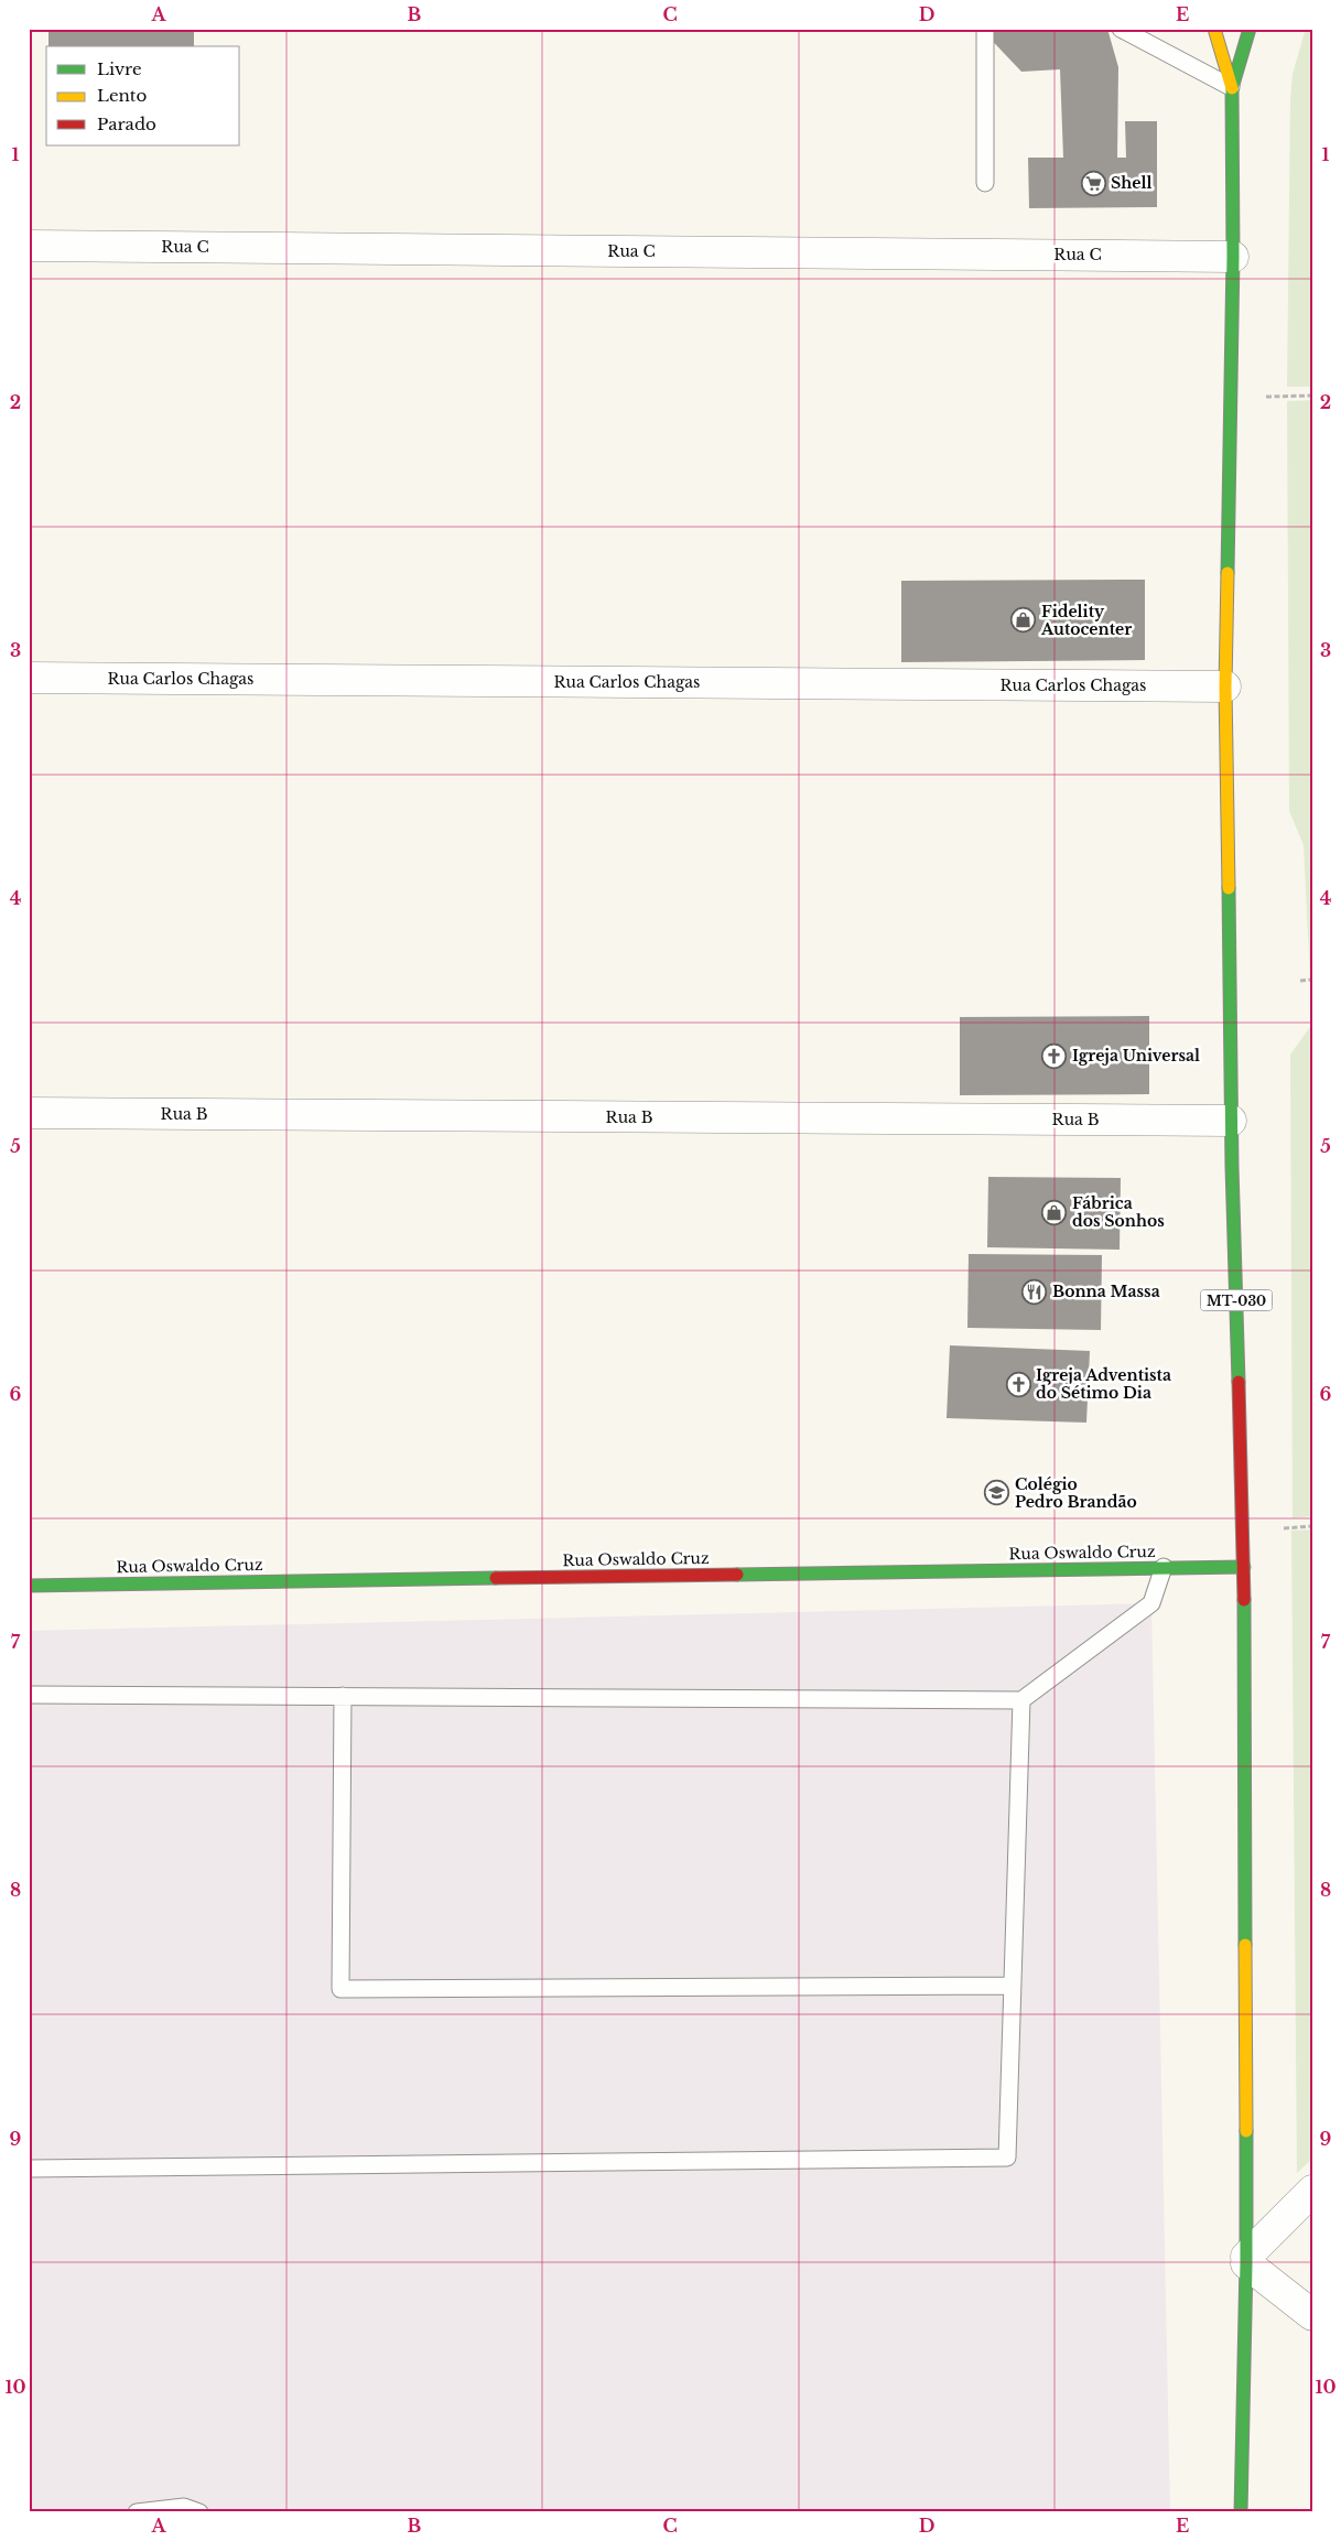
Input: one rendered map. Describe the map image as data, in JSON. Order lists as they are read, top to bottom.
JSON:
{
  "streets": {
    "main road": ["MT-030", "Rua Oswaldo Cruz"],
    "street": ["Rua C", "Rua Carlos Chagas", "Rua B"]
  },
  "crossings": [
    ["Rua C", "MT-030"],
    ["Rua Carlos Chagas", "MT-030"],
    ["Rua B", "MT-030"],
    ["MT-030", "Rua Oswaldo Cruz"]
  ],
  "places": {
    "supermarket": ["Shell"],
    "shop": ["Fidelity Autocenter", "Fábrica dos Sonhos"],
    "church": ["Igreja Universal", "Igreja Adventista do Sétimo Dia"],
    "restaurant": ["Bonna Massa"],
    "school or university": ["Colégio Pedro Brandão"]
  },
  "legend": ["Livre", "Lento", "Parado"],
  "grid": {
    "columns": [
      "A",
      "B",
      "C",
      "D",
      "E"
    ],
    "rows": [
      "1",
      "2",
      "3",
      "4",
      "5",
      "6",
      "7",
      "8",
      "9",
      "10"
    ]
  }
}
